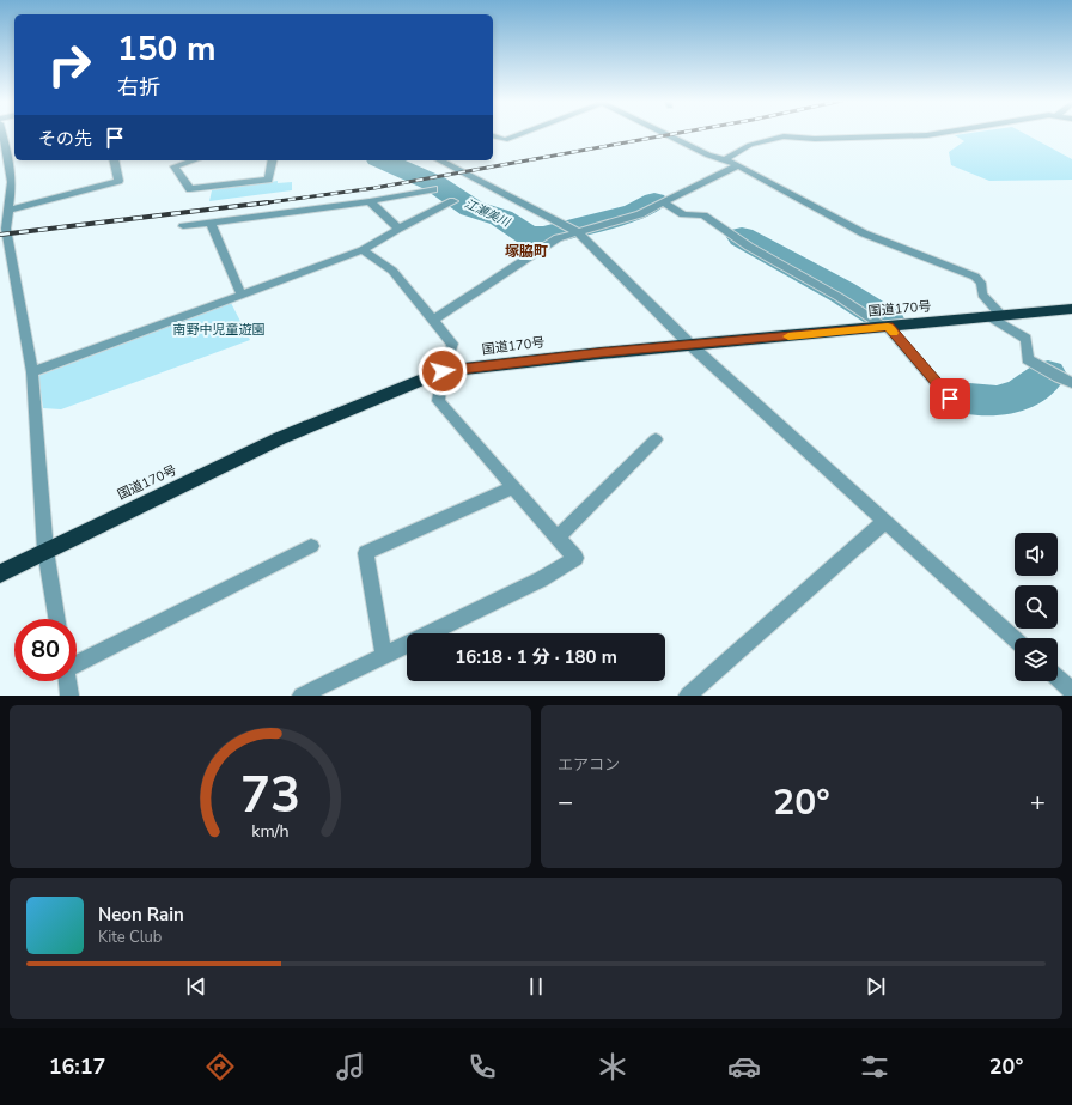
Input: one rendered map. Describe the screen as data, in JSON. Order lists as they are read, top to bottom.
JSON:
{
  "streets": {
    "highway": ["国道170号"]
  },
  "districts": ["塚脇町"],
  "water": ["江瀬美川"],
  "parks": ["南野中児童遊園"],
  "page": {
    "turn": ["150 m", "右折"],
    "then": "その先",
    "limit": "80",
    "trip": "16:18 · 1 分 · 180 m",
    "tile": "エアコン",
    "heat": ["−", "20°", "+"],
    "song": ["Neon Rain", "Kite Club"],
    "tabs": ["16:17", "20°"],
    "gauge": ["73", "km/h"]
  }
}
